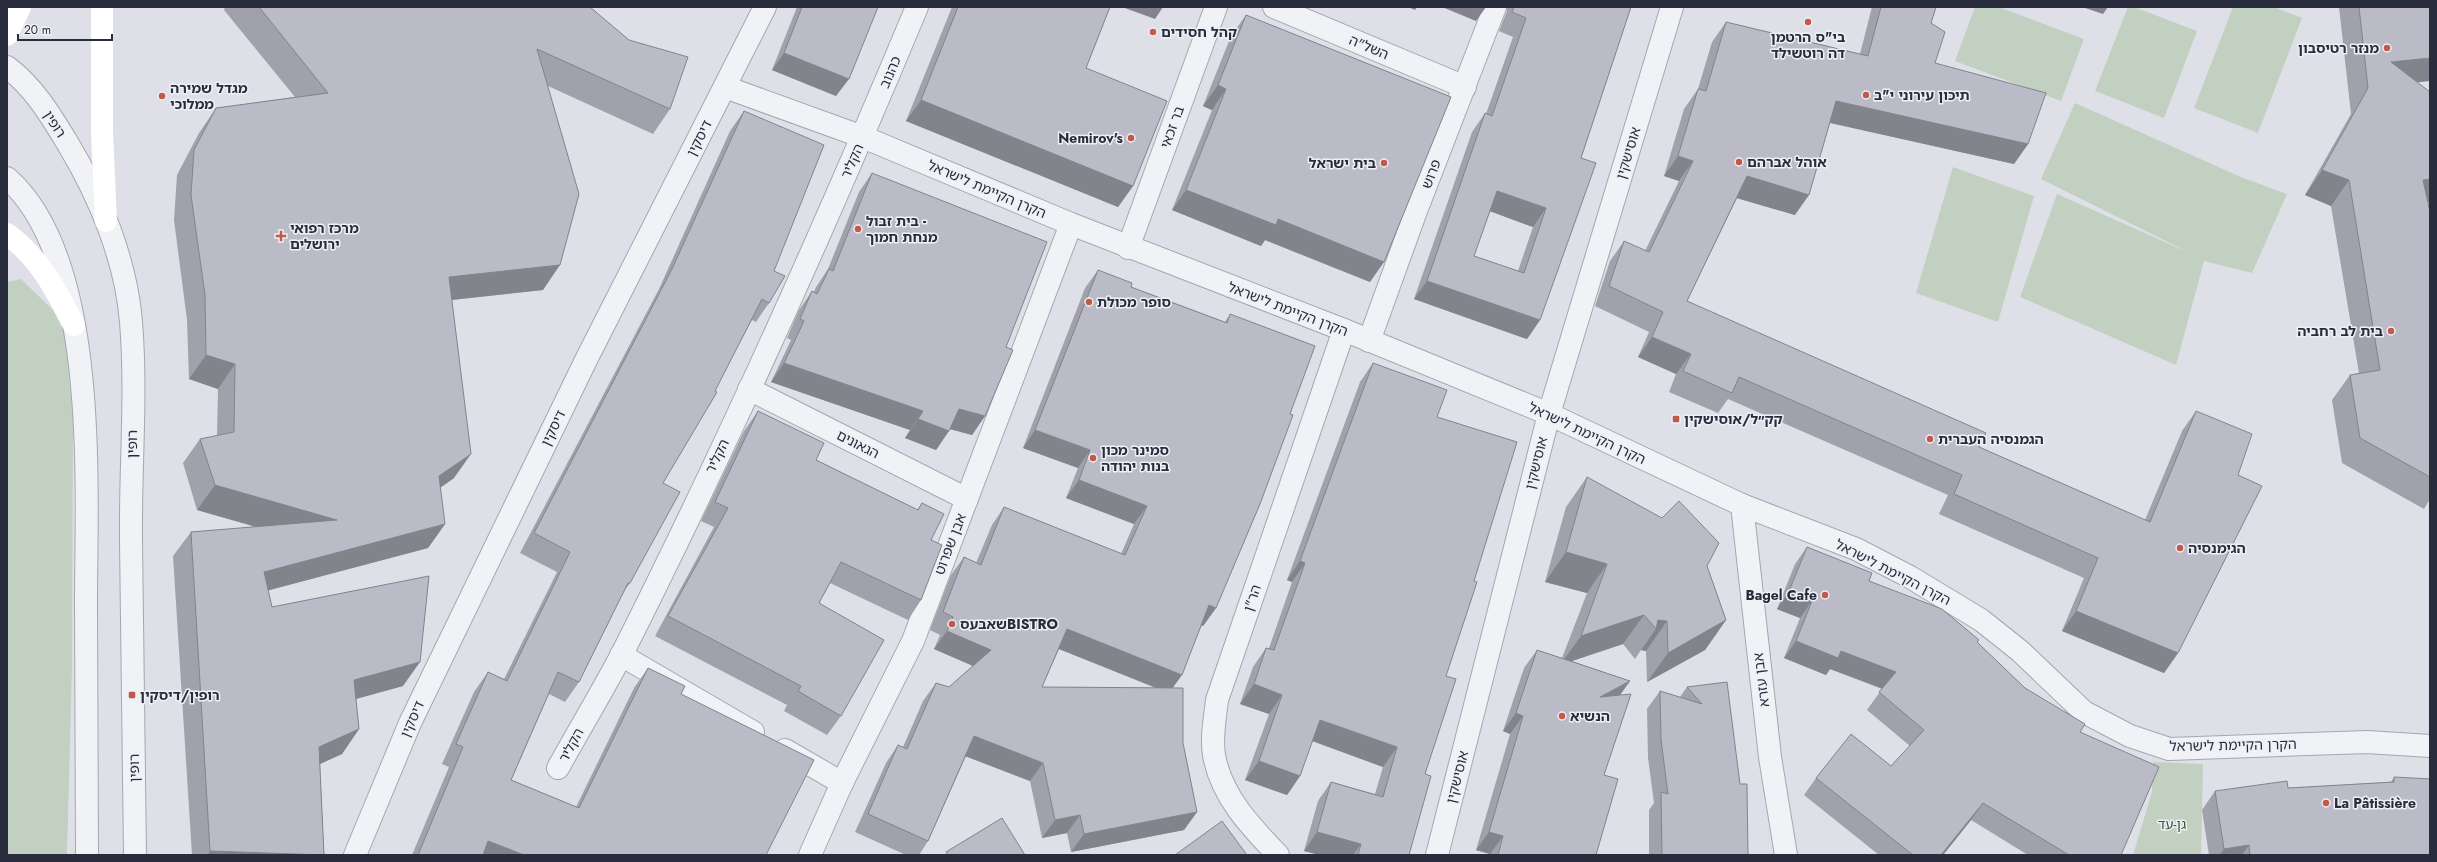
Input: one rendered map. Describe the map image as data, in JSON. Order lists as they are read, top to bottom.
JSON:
{
  "streets": {
    "street": [
      "השל\"ה",
      "כהנוב",
      "רופין",
      "בר זכאי",
      "דיסקין",
      "אוסישקין",
      "הקליר",
      "פרוש",
      "הקרן הקיימת לישראל",
      "הגאונים",
      "אבן שפרוט",
      "הר\"ן",
      "אבן עזרא"
    ]
  },
  "crossings": [
    ["השל\"ה", "פרוש"],
    ["כהנוב", "הקליר"],
    ["כהנוב", "הקרן הקיימת לישראל"],
    ["בר זכאי", "הקרן הקיימת לישראל"],
    ["דיסקין", "הקרן הקיימת לישראל"],
    ["אוסישקין", "הקרן הקיימת לישראל"],
    ["הקליר", "הקרן הקיימת לישראל"],
    ["הקליר", "הגאונים"],
    ["פרוש", "הקרן הקיימת לישראל"],
    ["הקרן הקיימת לישראל", "אבן שפרוט"],
    ["הקרן הקיימת לישראל", "הר\"ן"],
    ["הקרן הקיימת לישראל", "אבן עזרא"],
    ["הגאונים", "אבן שפרוט"]
  ],
  "parks": ["גן-עד"],
  "places": {
    "other": [
      "בי\"ס הרטמן דה רוטשילד",
      "קהל חסידים",
      "מנזר רטיסבון",
      "תיכון עירוני י\"ב",
      "מגדל שמירה ממלוכי",
      "Nemirov's",
      "אוהל אברהם",
      "בית ישראל",
      "בית זבול - מנחת חמוך",
      "סופר מכולת",
      "בית לב רחביה",
      "הגמנסיה העברית",
      "סמינר מכון בנות יהודה",
      "הגימנסיה",
      "Bagel Cafe",
      "שאבעסBISTRO",
      "הנשיא",
      "La Pâtissière"
    ],
    "health": ["מרכז רפואי ירושלים"],
    "transit": ["קק״ל/אוסישקין", "רופין/דיסקין"]
  },
  "scale_bar": "20 m"
}
